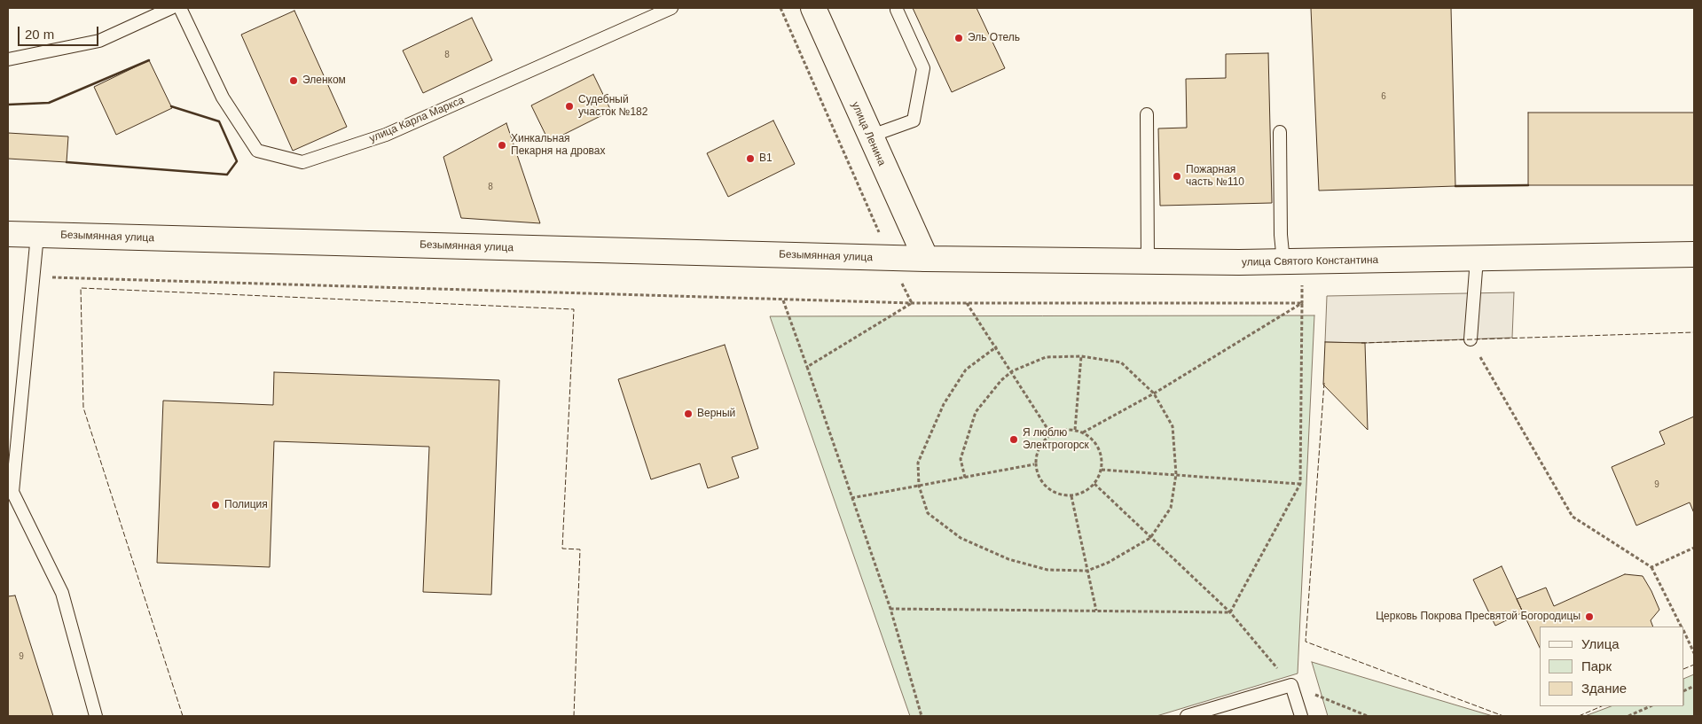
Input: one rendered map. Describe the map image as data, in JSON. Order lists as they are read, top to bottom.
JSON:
{
  "streets": {
    "street": ["улица Ленина", "Безымянная улица", "улица Святого Константина"],
    "lane": ["улица Карла Маркса"]
  },
  "crossings": [
    ["улица Ленина", "Безымянная улица"],
    ["улица Ленина", "улица Святого Константина"],
    ["Безымянная улица", "улица Святого Константина"]
  ],
  "places": [
    "Эль Отель",
    "Эленком",
    "Судебный участок №182",
    "Хинкальная Пекарня на дровах",
    "B1",
    "Пожарная часть №110",
    "Верный",
    "Я люблю Электрогорск",
    "Полиция",
    "Церковь Покрова Пресвятой Богородицы"
  ],
  "house_numbers": [
    "8",
    "6",
    "8",
    "9",
    "9"
  ],
  "legend": ["Улица", "Парк", "Здание"],
  "scale_bar": "20 m"
}
